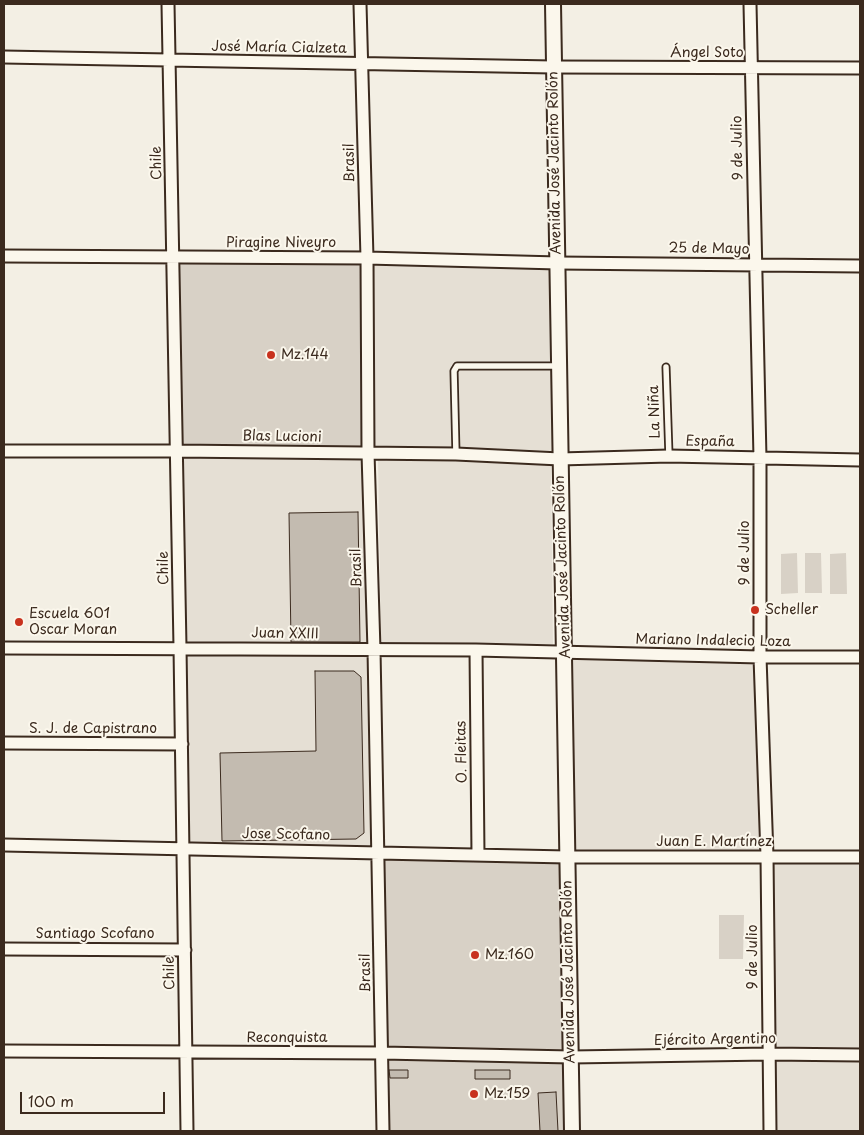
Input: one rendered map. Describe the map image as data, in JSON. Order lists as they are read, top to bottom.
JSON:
{
  "streets": {
    "street": [
      "José María Cialzeta",
      "Ángel Soto",
      "9 de Julio",
      "Chile",
      "Brasil",
      "Avenida José Jacinto Rolón",
      "Piragine Niveyro",
      "25 de Mayo",
      "Blas Lucioni",
      "España",
      "Juan XXIII",
      "Mariano Indalecio Loza",
      "S. J. de Capistrano",
      "O. Fleitas",
      "Jose Scofano",
      "Juan E. Martínez",
      "Santiago Scofano",
      "Reconquista",
      "Ejército Argentino"
    ],
    "lane": ["La Niña"]
  },
  "crossings": [
    ["José María Cialzeta", "Ángel Soto"],
    ["José María Cialzeta", "Chile"],
    ["José María Cialzeta", "Brasil"],
    ["José María Cialzeta", "Avenida José Jacinto Rolón"],
    ["Ángel Soto", "9 de Julio"],
    ["Ángel Soto", "Avenida José Jacinto Rolón"],
    ["9 de Julio", "25 de Mayo"],
    ["9 de Julio", "España"],
    ["9 de Julio", "Mariano Indalecio Loza"],
    ["9 de Julio", "Juan E. Martínez"],
    ["9 de Julio", "Ejército Argentino"],
    ["Chile", "Piragine Niveyro"],
    ["Chile", "Blas Lucioni"],
    ["Chile", "Juan XXIII"],
    ["Chile", "S. J. de Capistrano"],
    ["Chile", "Jose Scofano"],
    ["Chile", "Santiago Scofano"],
    ["Chile", "Reconquista"],
    ["Brasil", "Piragine Niveyro"],
    ["Brasil", "Blas Lucioni"],
    ["Brasil", "Juan XXIII"],
    ["Brasil", "Jose Scofano"],
    ["Brasil", "Reconquista"],
    ["Avenida José Jacinto Rolón", "Piragine Niveyro"],
    ["Avenida José Jacinto Rolón", "25 de Mayo"],
    ["Avenida José Jacinto Rolón", "Blas Lucioni"],
    ["Avenida José Jacinto Rolón", "España"],
    ["Avenida José Jacinto Rolón", "Juan XXIII"],
    ["Avenida José Jacinto Rolón", "Mariano Indalecio Loza"],
    ["Avenida José Jacinto Rolón", "Jose Scofano"],
    ["Avenida José Jacinto Rolón", "Juan E. Martínez"],
    ["Avenida José Jacinto Rolón", "Reconquista"],
    ["Avenida José Jacinto Rolón", "Ejército Argentino"],
    ["Piragine Niveyro", "25 de Mayo"],
    ["La Niña", "España"],
    ["Blas Lucioni", "España"],
    ["Juan XXIII", "Mariano Indalecio Loza"],
    ["Juan XXIII", "O. Fleitas"],
    ["O. Fleitas", "Jose Scofano"],
    ["Jose Scofano", "Juan E. Martínez"],
    ["Reconquista", "Ejército Argentino"]
  ],
  "places": [
    "Mz.144",
    "Scheller",
    "Escuela 601 Oscar Moran",
    "Mz.160",
    "Mz.159"
  ],
  "scale_bar": "100 m"
}
